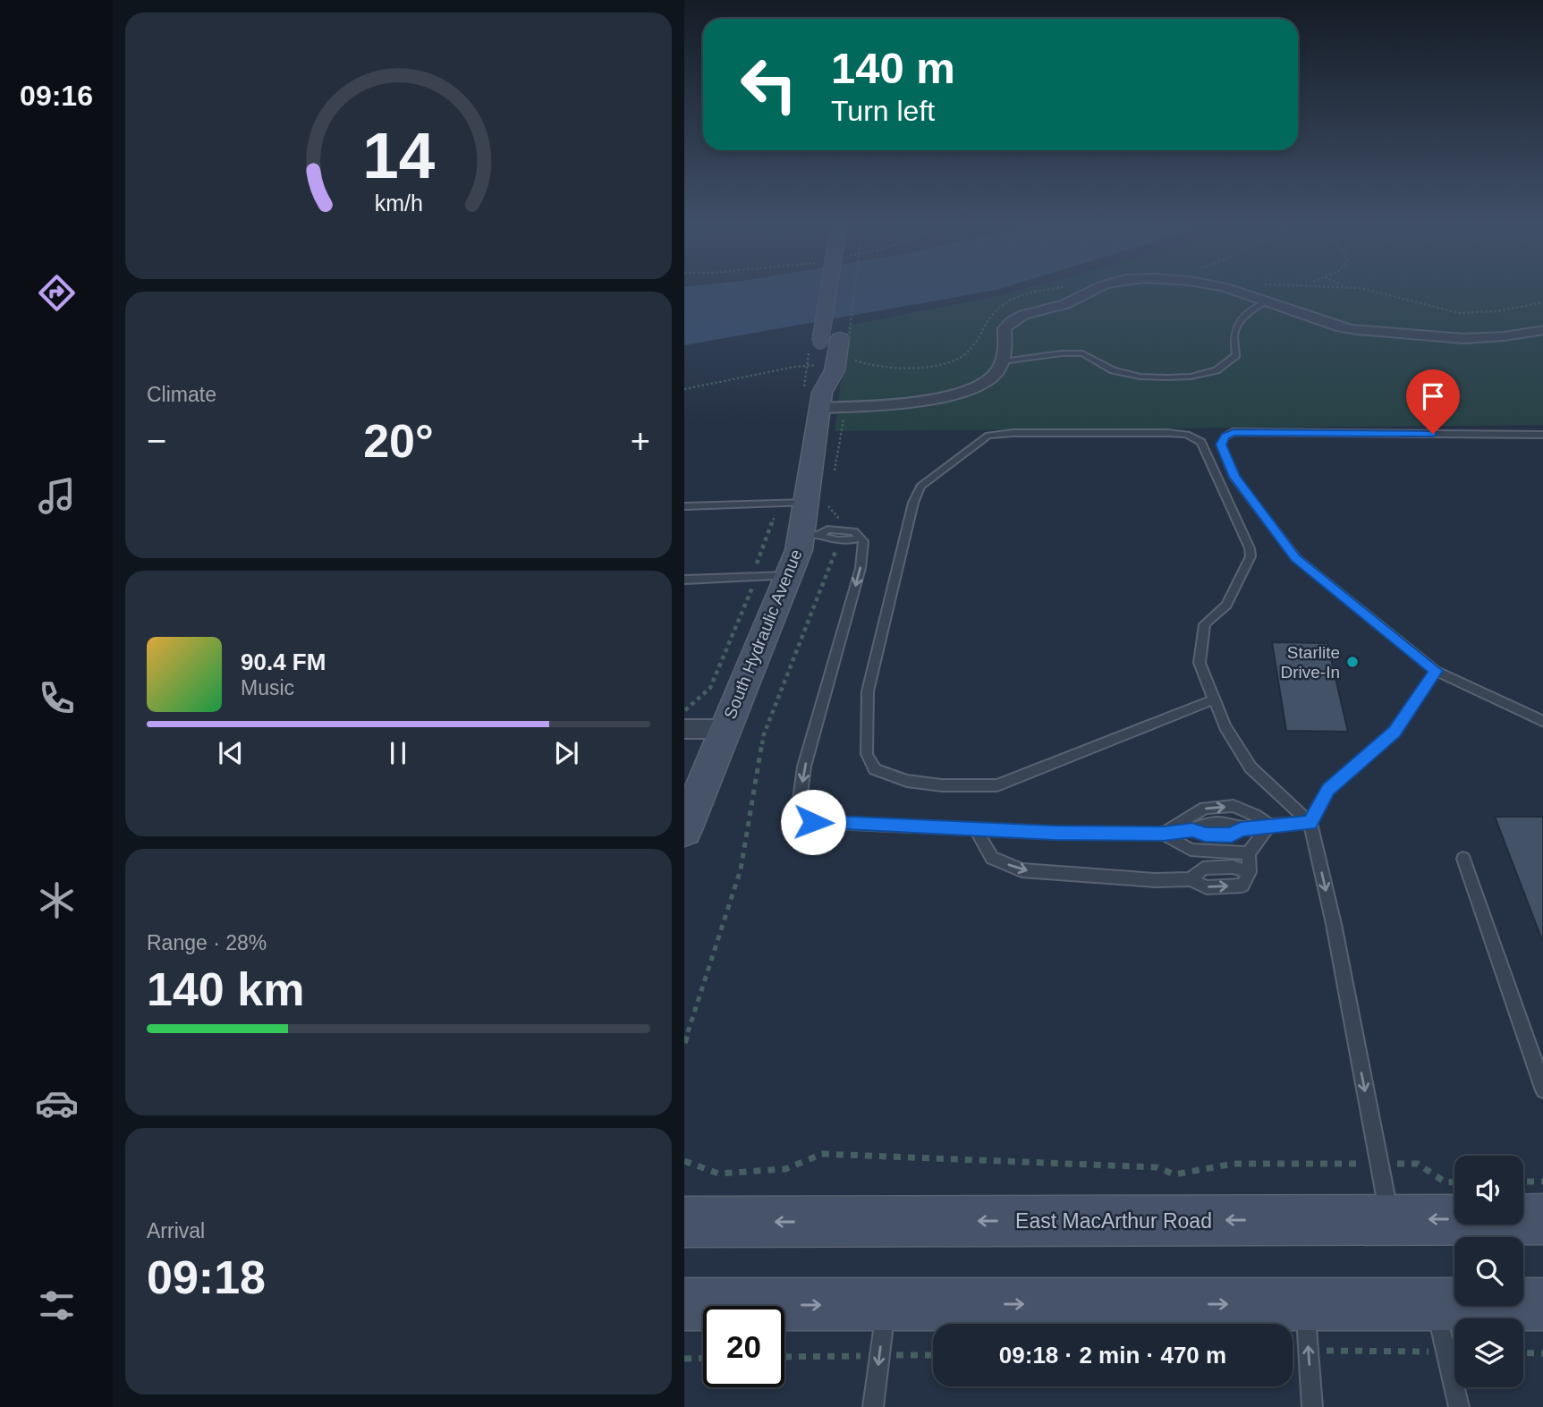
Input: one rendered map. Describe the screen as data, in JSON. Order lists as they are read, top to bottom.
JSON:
{
  "streets": {
    "street": ["South Hydraulic Avenue", "East MacArthur Road"]
  },
  "places": ["Starlite Drive-In"],
  "page": {
    "tabs": "09:16",
    "turn": ["140 m", "Turn left"],
    "tile": [
      "Climate",
      ["Range · 28%", "140 km"],
      ["Arrival", "09:18"]
    ],
    "heat": ["−", "20°", "+"],
    "song": ["90.4 FM", "Music"],
    "limit": "20",
    "trip": "09:18 · 2 min · 470 m",
    "gauge": ["14", "km/h"]
  }
}
